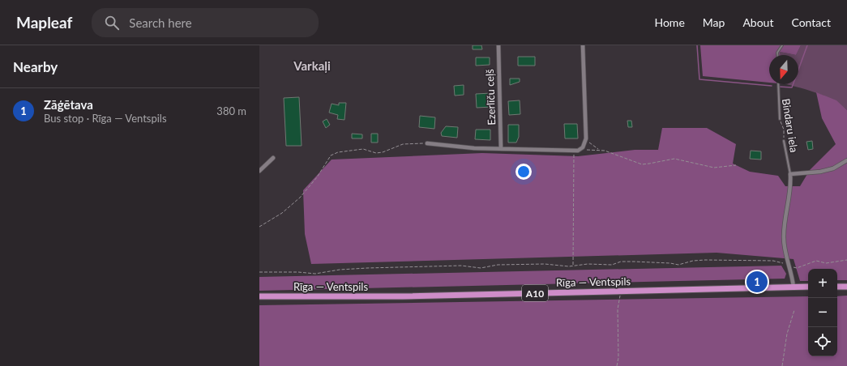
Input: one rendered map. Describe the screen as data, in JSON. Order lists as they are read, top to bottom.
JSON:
{
  "streets": {
    "highway": ["Rīga — Ventspils", "A10"],
    "street": ["Ezerlīču ceļš"],
    "lane": ["Bindaru iela"]
  },
  "districts": ["Varkaļi"],
  "north": "bottom",
  "page": {
    "header": "Mapleaf",
    "search": "Search here",
    "nav": [
      "Home",
      "Map",
      "About",
      "Contact"
    ],
    "heading": "Nearby",
    "list": [
      {
        "mark": "1",
        "name": "Zāģētava",
        "note": "Bus stop · Rīga — Ventspils",
        "value": "380 m"
      }
    ],
    "map_buttons": ["+", "−"],
    "pins": "1"
  }
}
